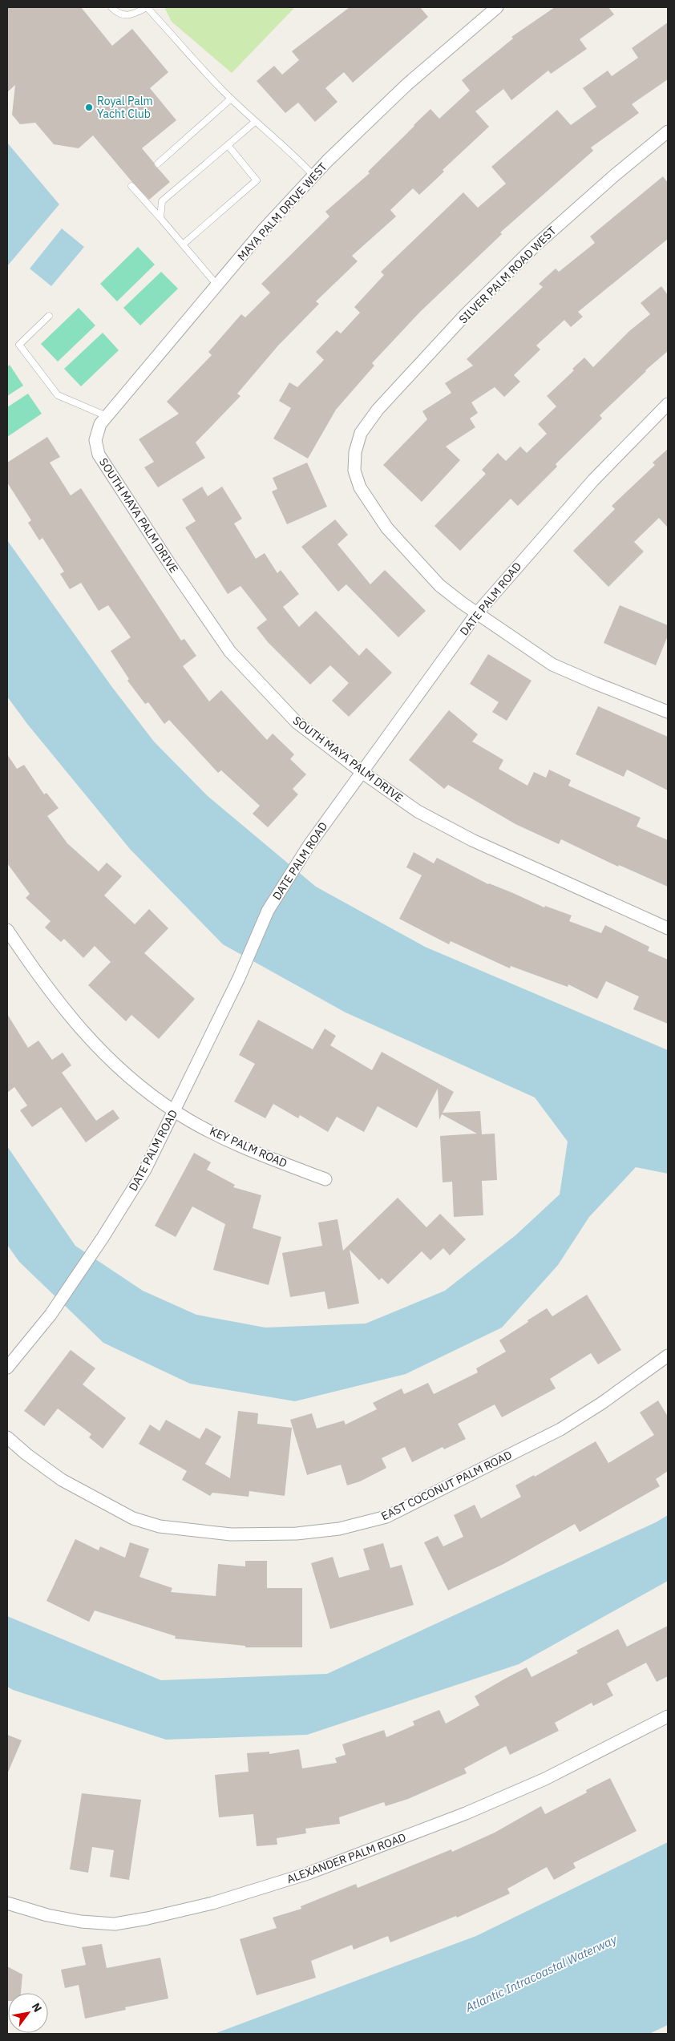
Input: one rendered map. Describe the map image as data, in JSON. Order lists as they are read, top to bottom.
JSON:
{
  "streets": {
    "street": [
      "MAYA PALM DRIVE WEST",
      "SILVER PALM ROAD WEST",
      "SOUTH MAYA PALM DRIVE",
      "DATE PALM ROAD",
      "KEY PALM ROAD",
      "EAST COCONUT PALM ROAD",
      "ALEXANDER PALM ROAD"
    ]
  },
  "crossings": [
    ["MAYA PALM DRIVE WEST", "SOUTH MAYA PALM DRIVE"],
    ["SILVER PALM ROAD WEST", "DATE PALM ROAD"],
    ["SOUTH MAYA PALM DRIVE", "DATE PALM ROAD"],
    ["DATE PALM ROAD", "KEY PALM ROAD"]
  ],
  "water": ["Atlantic Intracoastal Waterway"],
  "places": ["Royal Palm Yacht Club"],
  "north": "top right"
}
